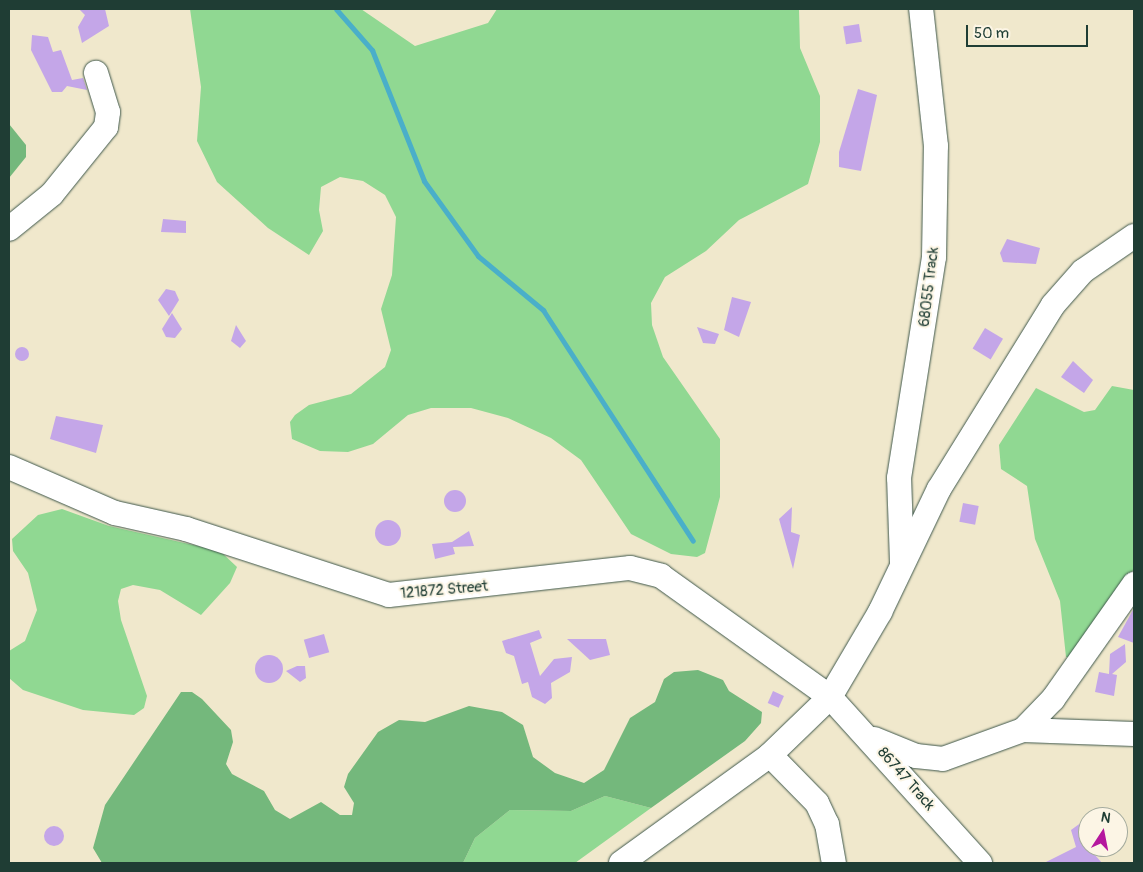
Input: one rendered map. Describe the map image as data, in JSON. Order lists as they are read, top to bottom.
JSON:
{
  "streets": {
    "street": ["68055 Track", "121872 Street", "86747 Track"]
  },
  "crossings": [
    ["121872 Street", "86747 Track"]
  ],
  "scale_bar": "50 m",
  "north": "top"
}
